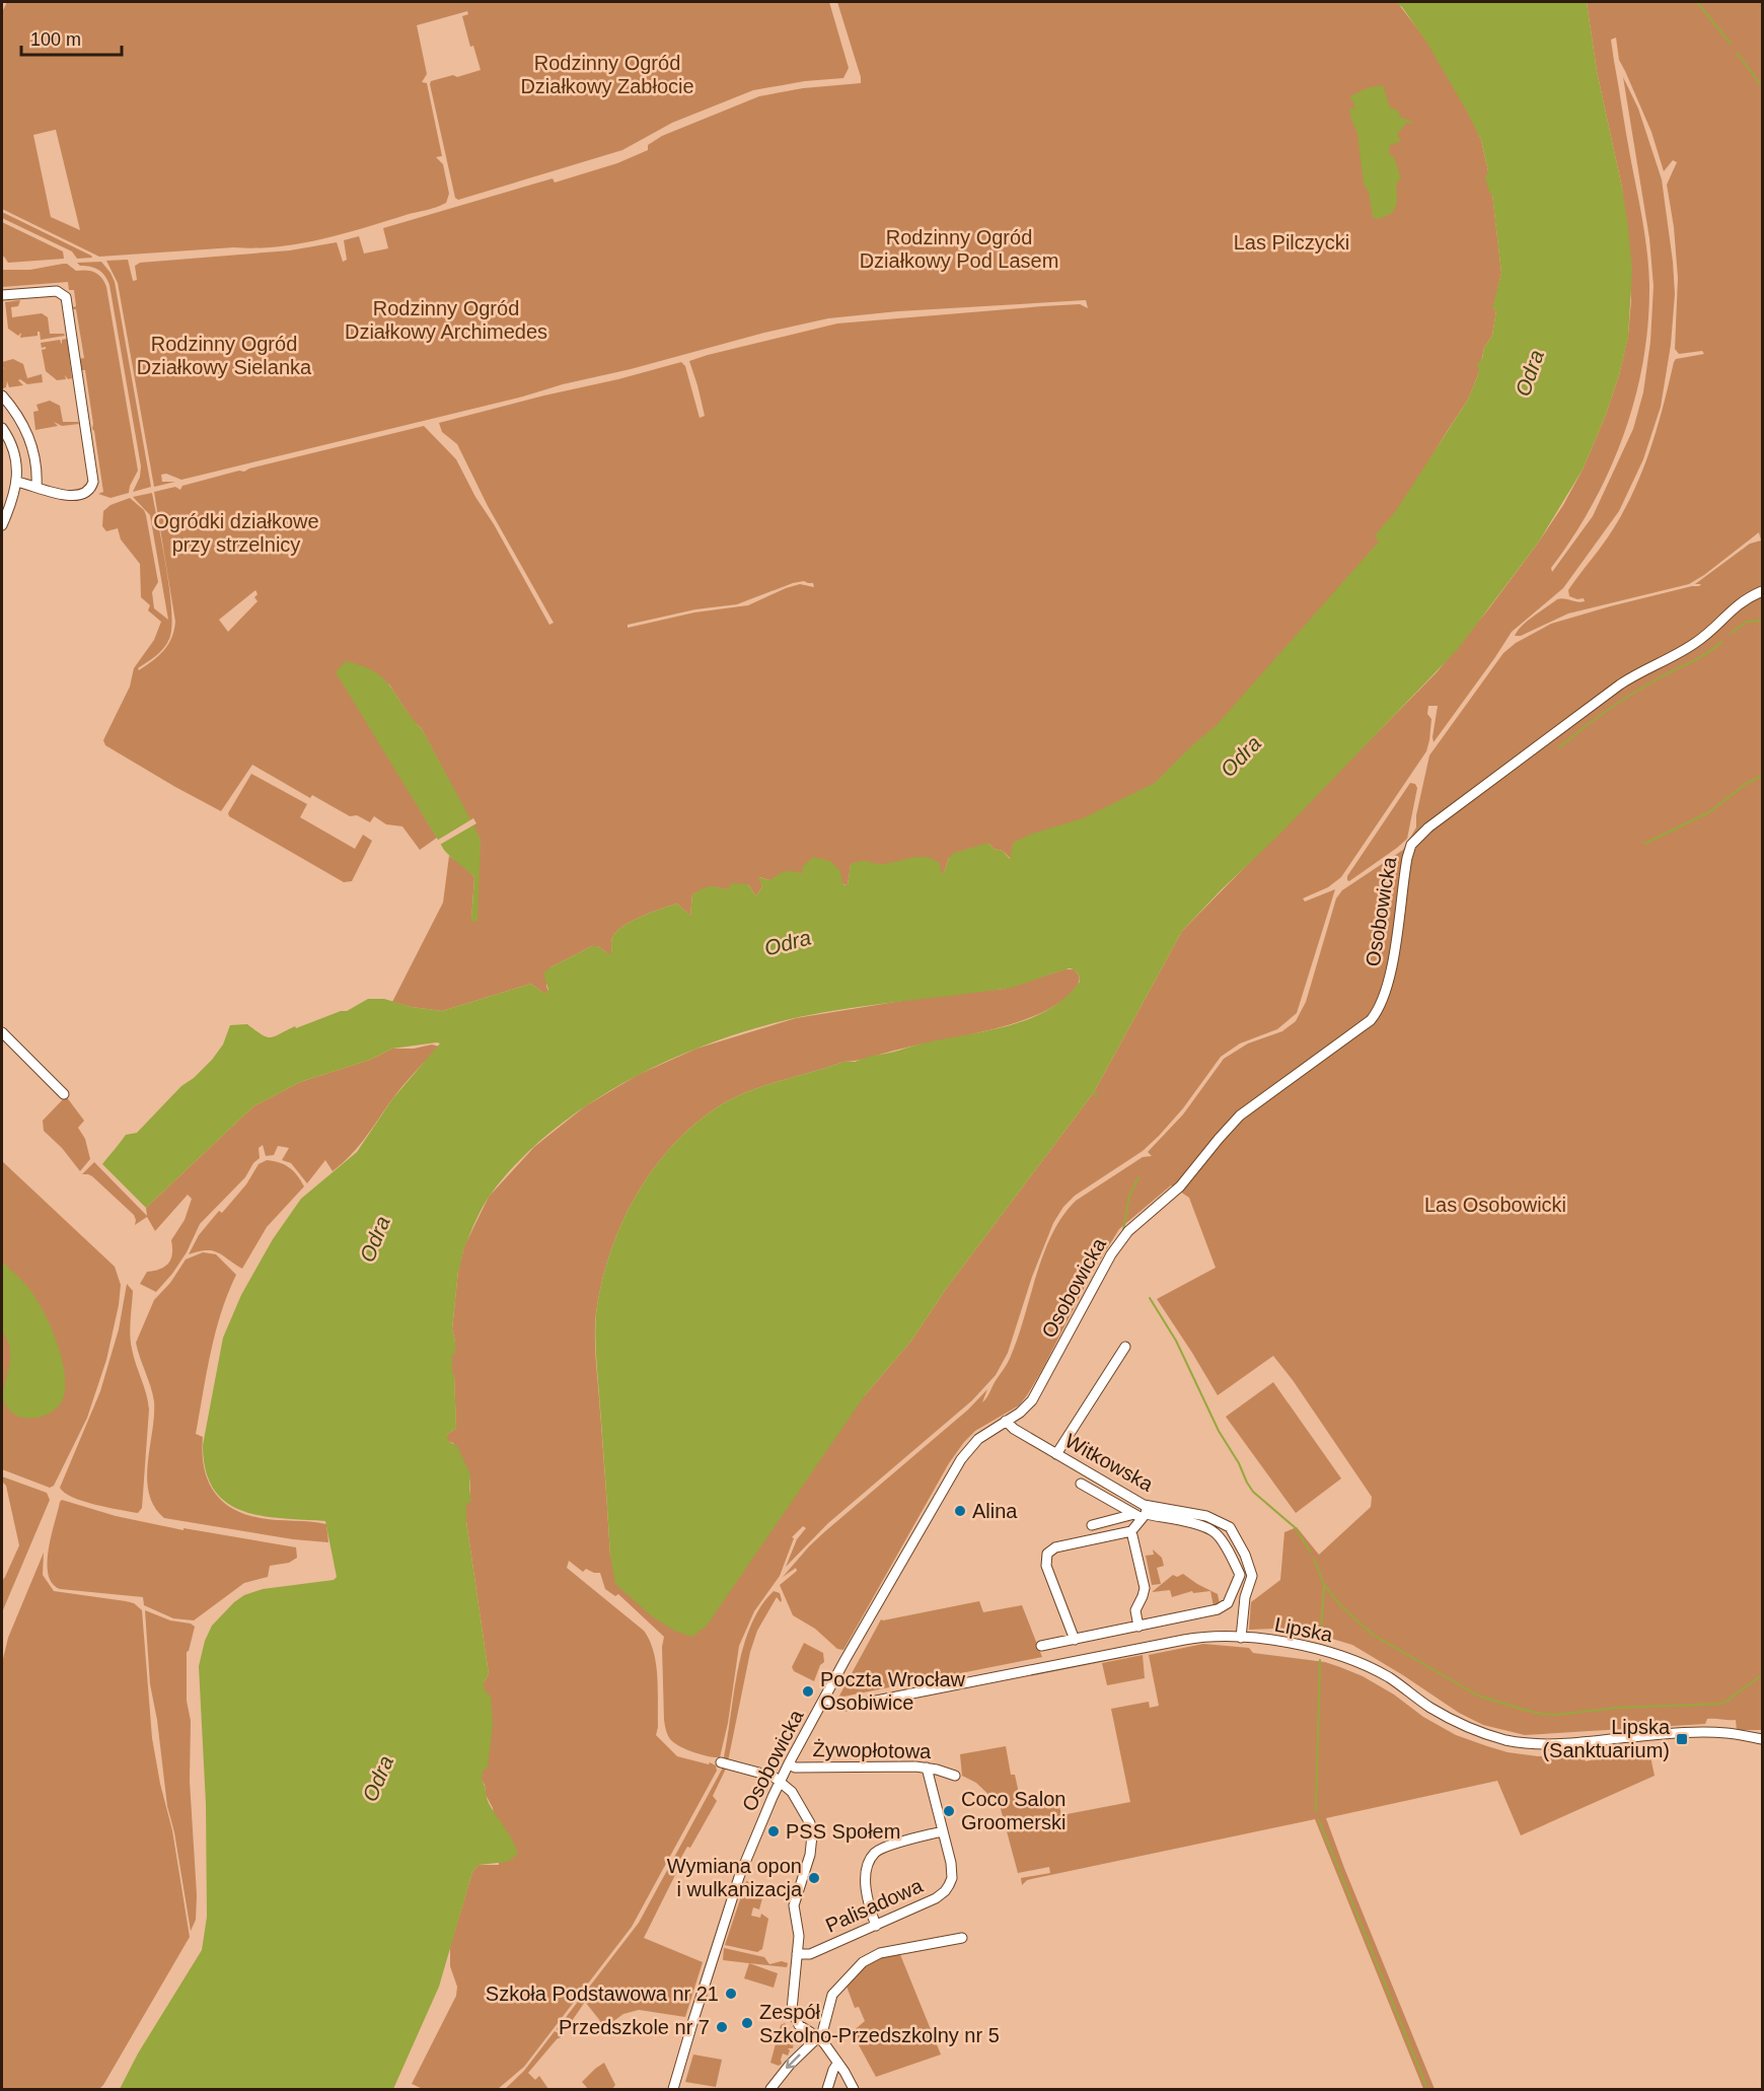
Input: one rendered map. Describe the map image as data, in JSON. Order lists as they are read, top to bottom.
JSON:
{
  "streets": {
    "street": [
      "Osobowicka",
      "Witkowska",
      "Lipska",
      "Żywopłotowa",
      "Palisadowa"
    ]
  },
  "crossings": [
    ["Osobowicka", "Witkowska"],
    ["Osobowicka", "Lipska"],
    ["Osobowicka", "Żywopłotowa"],
    ["Witkowska", "Lipska"],
    ["Żywopłotowa", "Palisadowa"]
  ],
  "water": ["Odra"],
  "parks": [
    "Rodzinny Ogród Działkowy Zabłocie",
    "Rodzinny Ogród Działkowy Pod Lasem",
    "Las Pilczycki",
    "Rodzinny Ogród Działkowy Archimedes",
    "Rodzinny Ogród Działkowy Sielanka",
    "Ogródki działkowe przy strzelnicy",
    "Las Osobowicki"
  ],
  "places": {
    "other": [
      "Alina",
      "Poczta Wrocław Osobiwice",
      "Coco Salon Groomerski",
      "PSS Społem",
      "Wymiana opon i wulkanizacja",
      "Szkoła Podstawowa nr 21",
      "Zespół Szkolno-Przedszkolny nr 5",
      "Przedszkole nr 7"
    ],
    "transit": ["Lipska (Sanktuarium)"]
  },
  "scale_bar": "100 m"
}
